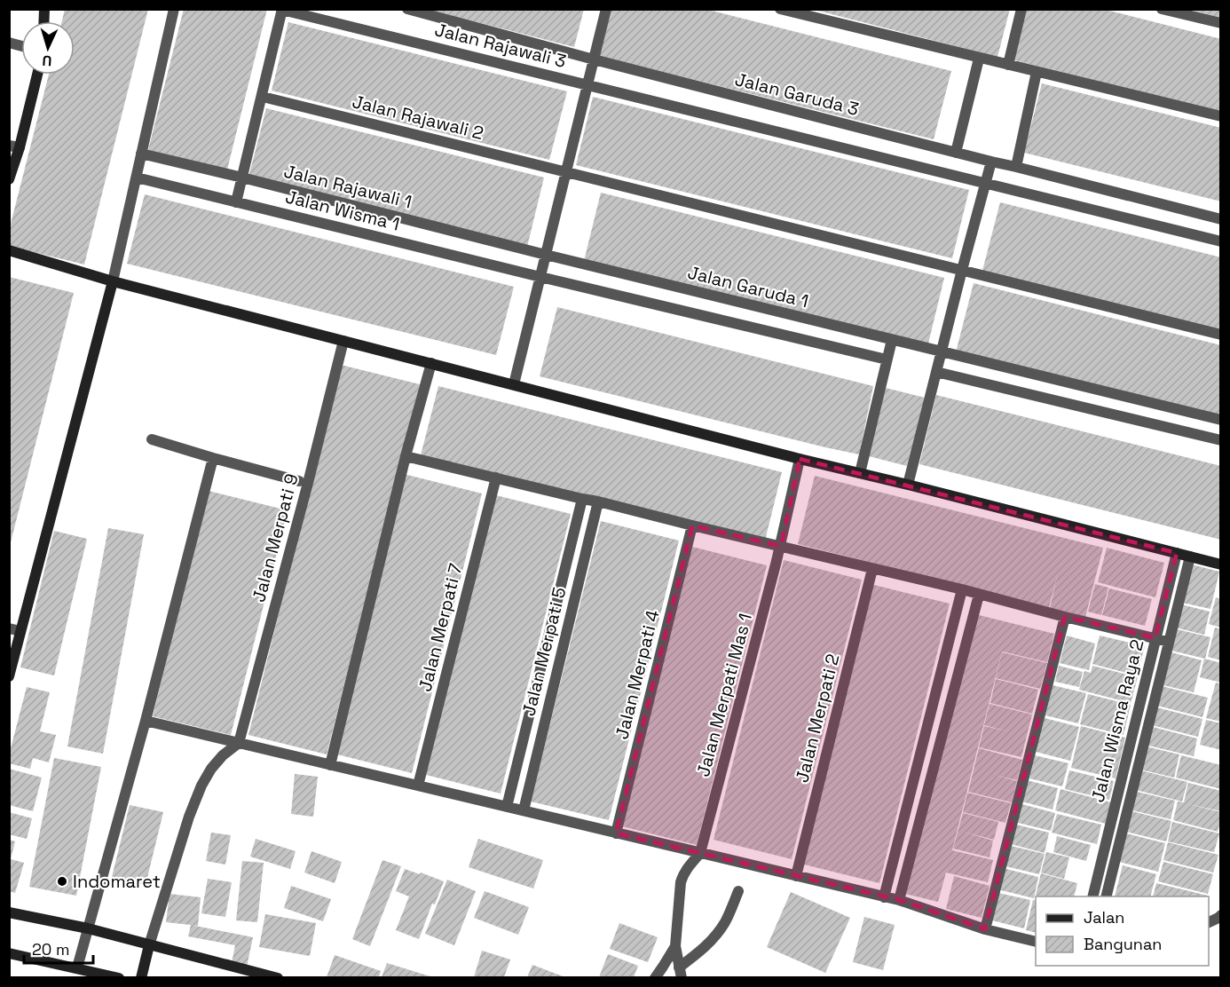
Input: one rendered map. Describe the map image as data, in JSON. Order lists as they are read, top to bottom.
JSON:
{
  "streets": {
    "street": [
      "Jalan Rajawali 3",
      "Jalan Garuda 3",
      "Jalan Rajawali 2",
      "Jalan Rajawali 1",
      "Jalan Wisma 1",
      "Jalan Garuda 1",
      "Jalan Merpati 9",
      "Jalan Merpati 7",
      "Jalan Merpati 5",
      "Jalan Merpati 4",
      "Jalan Merpati Mas 1",
      "Jalan Merpati 2",
      "Jalan Wisma Raya 2"
    ]
  },
  "crossings": [
    ["Jalan Rajawali 1", "Jalan Garuda 1"]
  ],
  "places": ["Indomaret"],
  "legend": ["Jalan", "Bangunan"],
  "scale_bar": "20 m",
  "north": "bottom"
}
